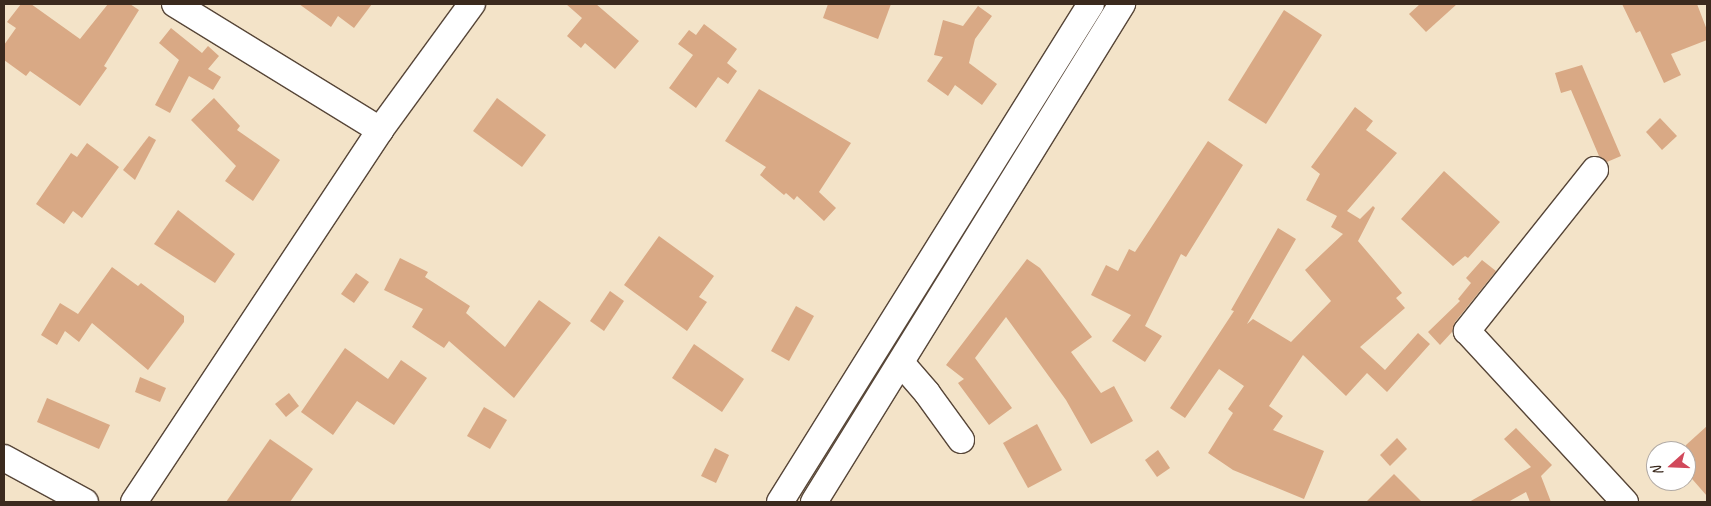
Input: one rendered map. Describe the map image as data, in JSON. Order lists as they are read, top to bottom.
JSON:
{
  "north": "left"
}
